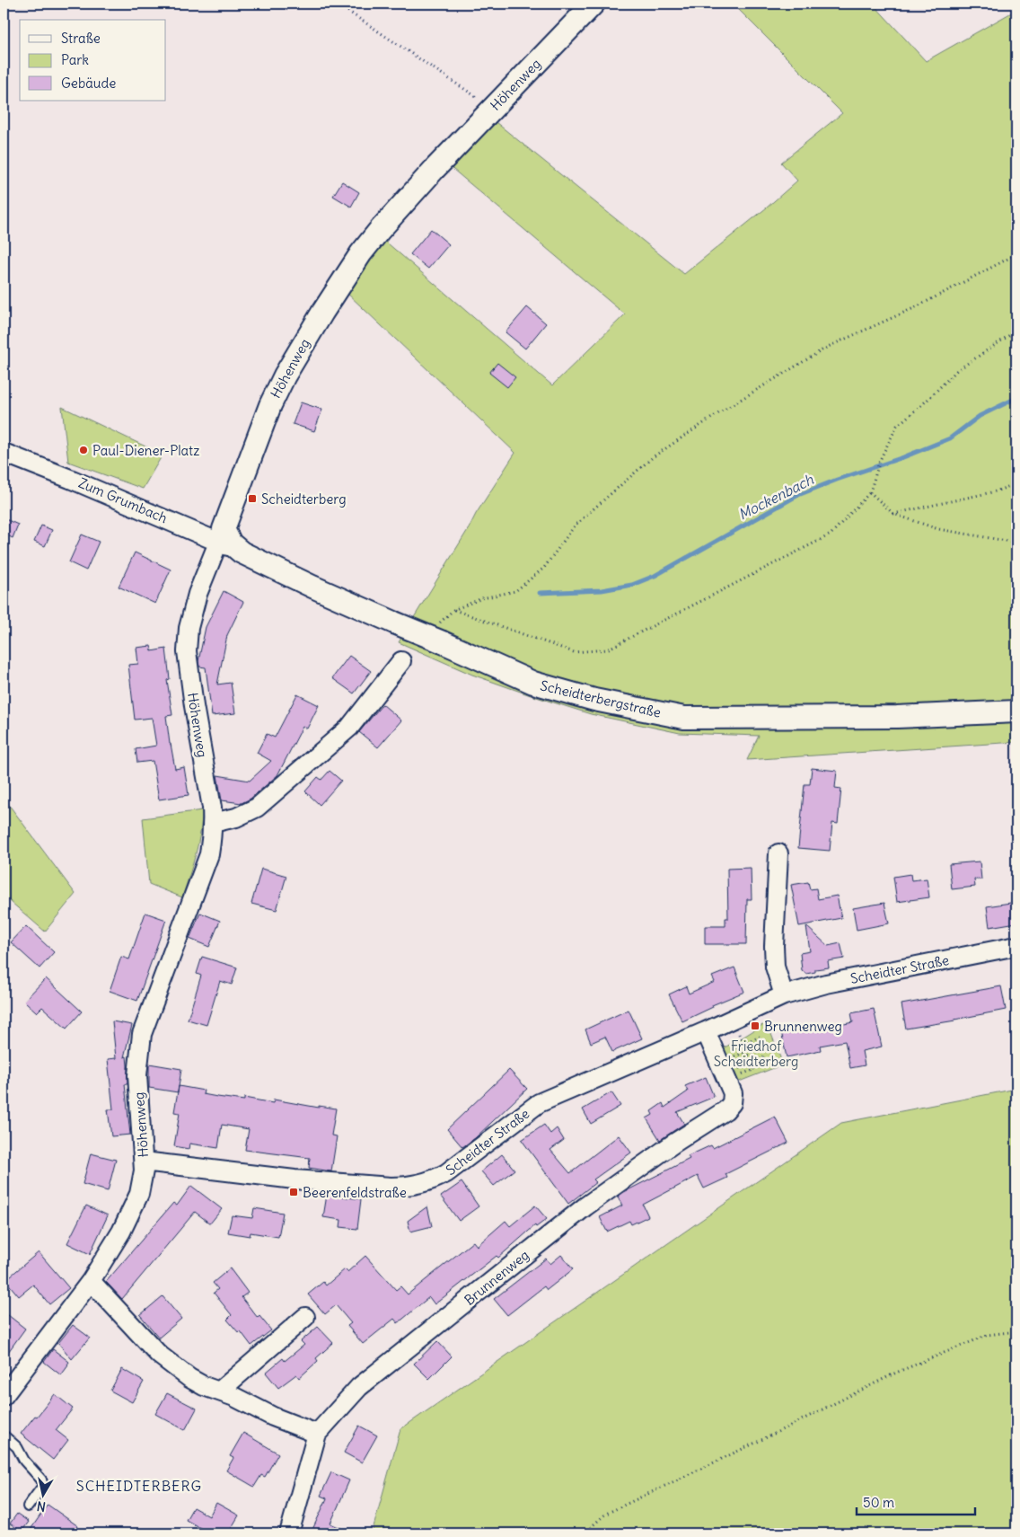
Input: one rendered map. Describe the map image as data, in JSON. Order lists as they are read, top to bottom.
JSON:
{
  "streets": {
    "street": [
      "Höhenweg",
      "Zum Grumbach",
      "Scheidterbergstraße",
      "Scheidter Straße",
      "Brunnenweg"
    ]
  },
  "crossings": [
    ["Höhenweg", "Zum Grumbach"],
    ["Höhenweg", "Scheidterbergstraße"],
    ["Höhenweg", "Scheidter Straße"],
    ["Zum Grumbach", "Scheidterbergstraße"],
    ["Scheidter Straße", "Brunnenweg"]
  ],
  "districts": ["SCHEIDTERBERG"],
  "water": ["Mockenbach"],
  "parks": ["Friedhof Scheidterberg"],
  "places": {
    "other": ["Paul-Diener-Platz"],
    "transit": ["Scheidterberg", "Brunnenweg", "Beerenfeldstraße"]
  },
  "legend": ["Straße", "Park", "Gebäude"],
  "scale_bar": "50 m",
  "north": "bottom"
}
